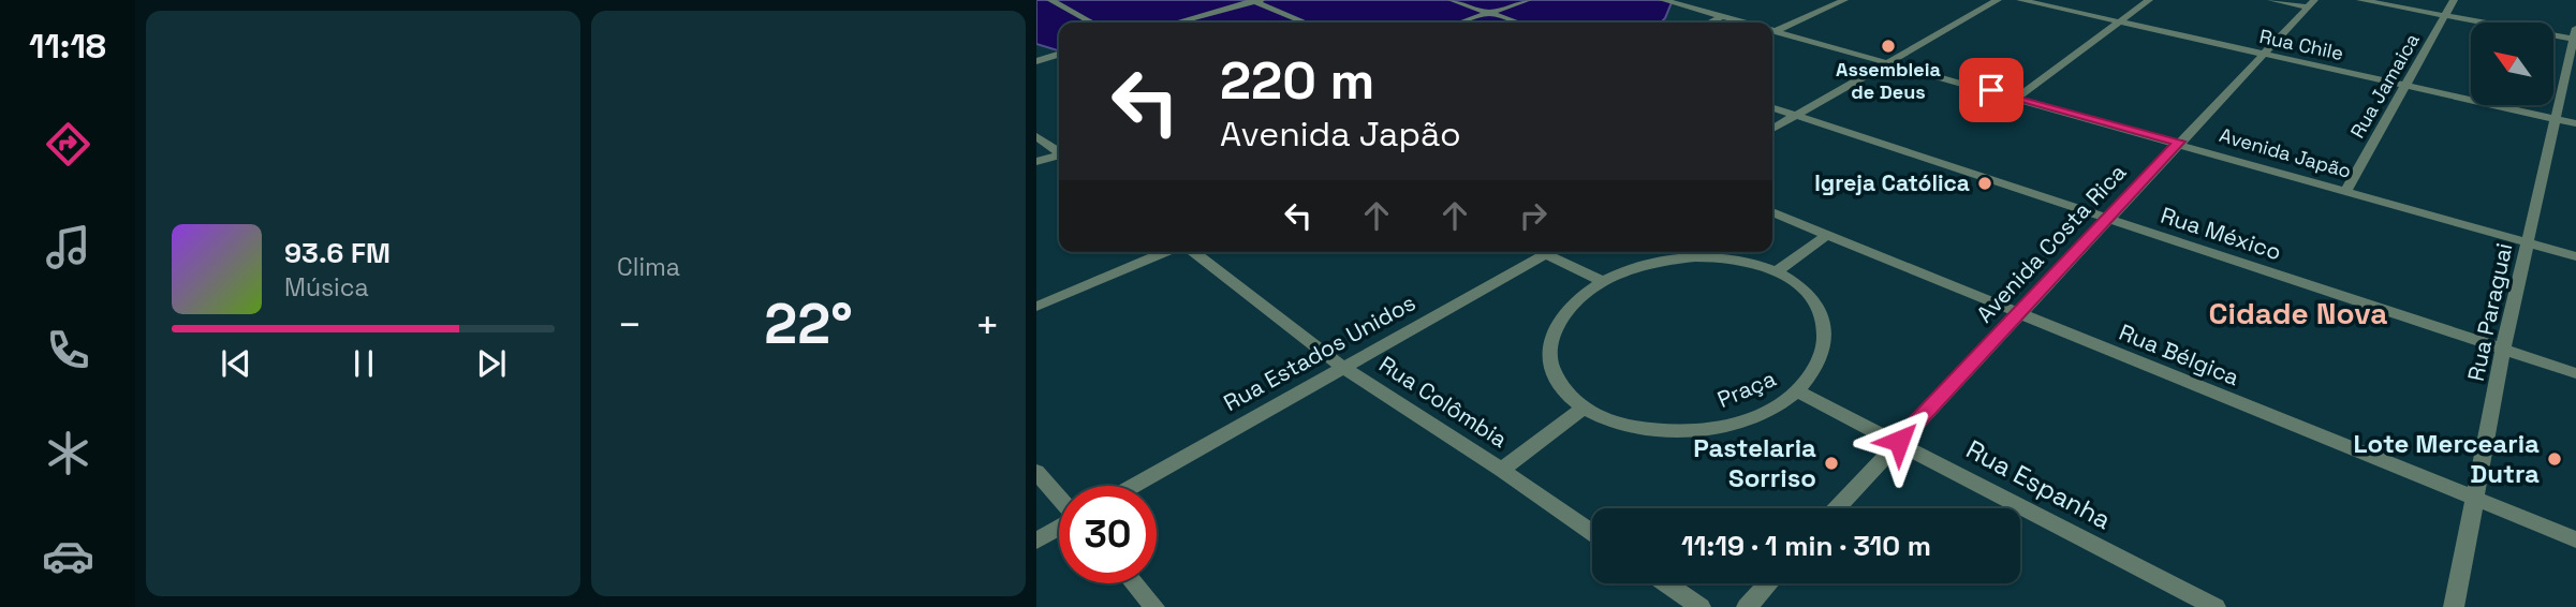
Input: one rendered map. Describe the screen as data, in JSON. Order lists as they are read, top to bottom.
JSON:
{
  "streets": {
    "street": [
      "Rua Chile",
      "Rua Jamaica",
      "Avenida Japão",
      "Rua México",
      "Avenida Costa Rica",
      "Rua Paraguai",
      "Rua Estados Unidos",
      "Rua Bélgica",
      "Praça",
      "Rua Colômbia",
      "Rua Espanha"
    ]
  },
  "crossings": [
    ["Rua Chile", "Rua Jamaica"],
    ["Rua Chile", "Avenida Costa Rica"],
    ["Rua Chile", "Rua Paraguai"],
    ["Rua Jamaica", "Avenida Japão"],
    ["Avenida Japão", "Avenida Costa Rica"],
    ["Avenida Japão", "Rua Paraguai"],
    ["Rua México", "Avenida Costa Rica"],
    ["Rua México", "Rua Paraguai"],
    ["Avenida Costa Rica", "Rua Bélgica"],
    ["Avenida Costa Rica", "Rua Espanha"],
    ["Rua Paraguai", "Rua Bélgica"],
    ["Rua Estados Unidos", "Rua Colômbia"],
    ["Praça", "Rua Espanha"]
  ],
  "districts": ["Cidade Nova"],
  "places": [
    "Assembleia de Deus",
    "Igreja Católica",
    "Lote Mercearia Dutra",
    "Pastelaria Sorriso"
  ],
  "north": "top left",
  "page": {
    "tabs": "11:18",
    "tile": "Clima",
    "turn": ["220 m", "Avenida Japão"],
    "song": ["93.6 FM", "Música"],
    "heat": ["−", "22°", "+"],
    "limit": "30",
    "trip": "11:19 · 1 min · 310 m"
  }
}
